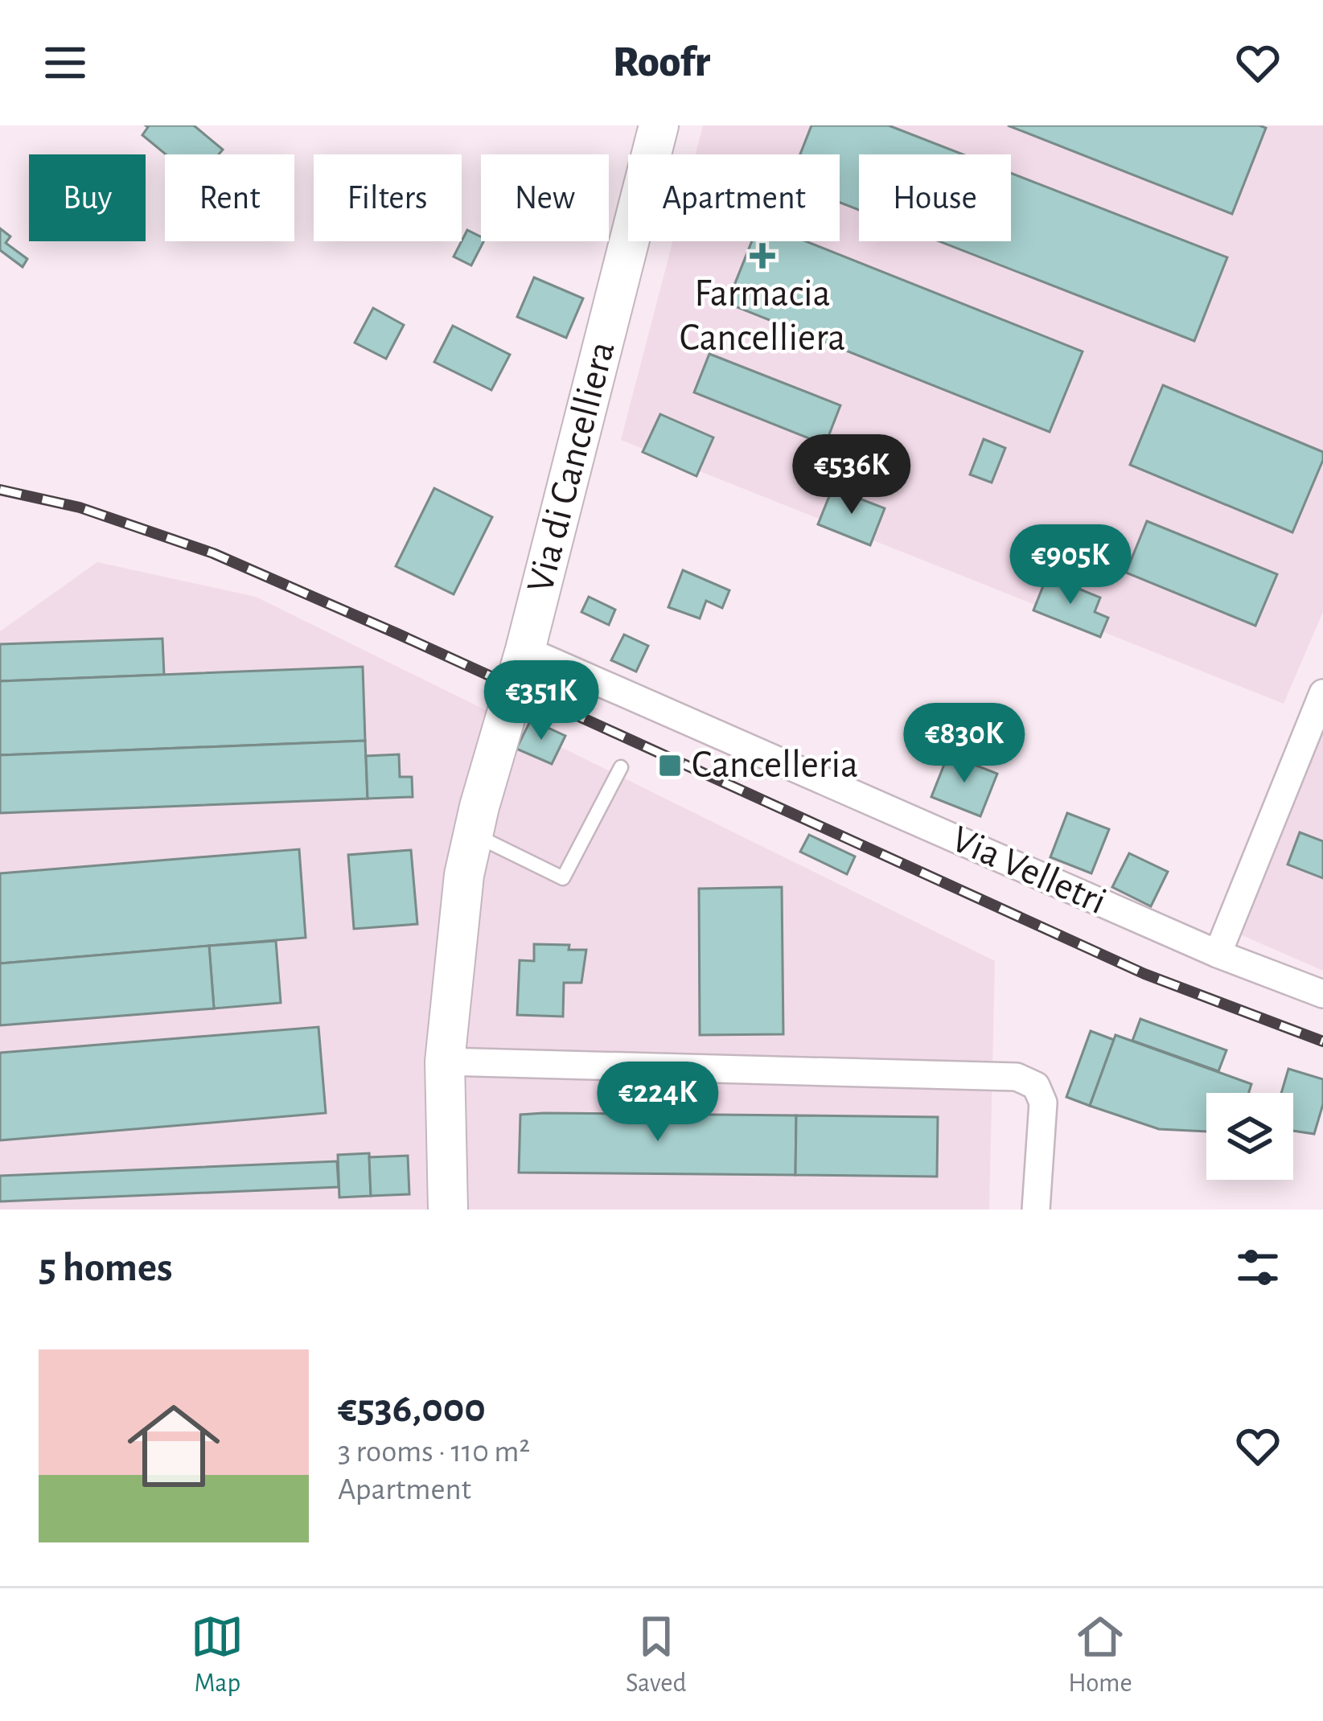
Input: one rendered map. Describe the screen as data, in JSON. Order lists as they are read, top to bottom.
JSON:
{
  "streets": {
    "street": ["Via di Cancelliera", "Via Velletri"]
  },
  "crossings": [
    ["Via di Cancelliera", "Via Velletri"]
  ],
  "places": {
    "health": ["Farmacia Cancelliera"],
    "transit": ["Cancelleria"]
  },
  "page": {
    "header": "Roofr",
    "chip": [
      "Buy",
      "Rent",
      "Filters",
      "New",
      "Apartment",
      "House"
    ],
    "price": [
      "€536K",
      "€905K",
      "€351K",
      "€830K",
      "€224K"
    ],
    "heading": "5 homes",
    "list": [
      {
        "name": "€536,000",
        "note": "3 rooms · 110 m² · Apartment"
      }
    ],
    "tabs": ["Map", "Saved", "Home"]
  }
}
